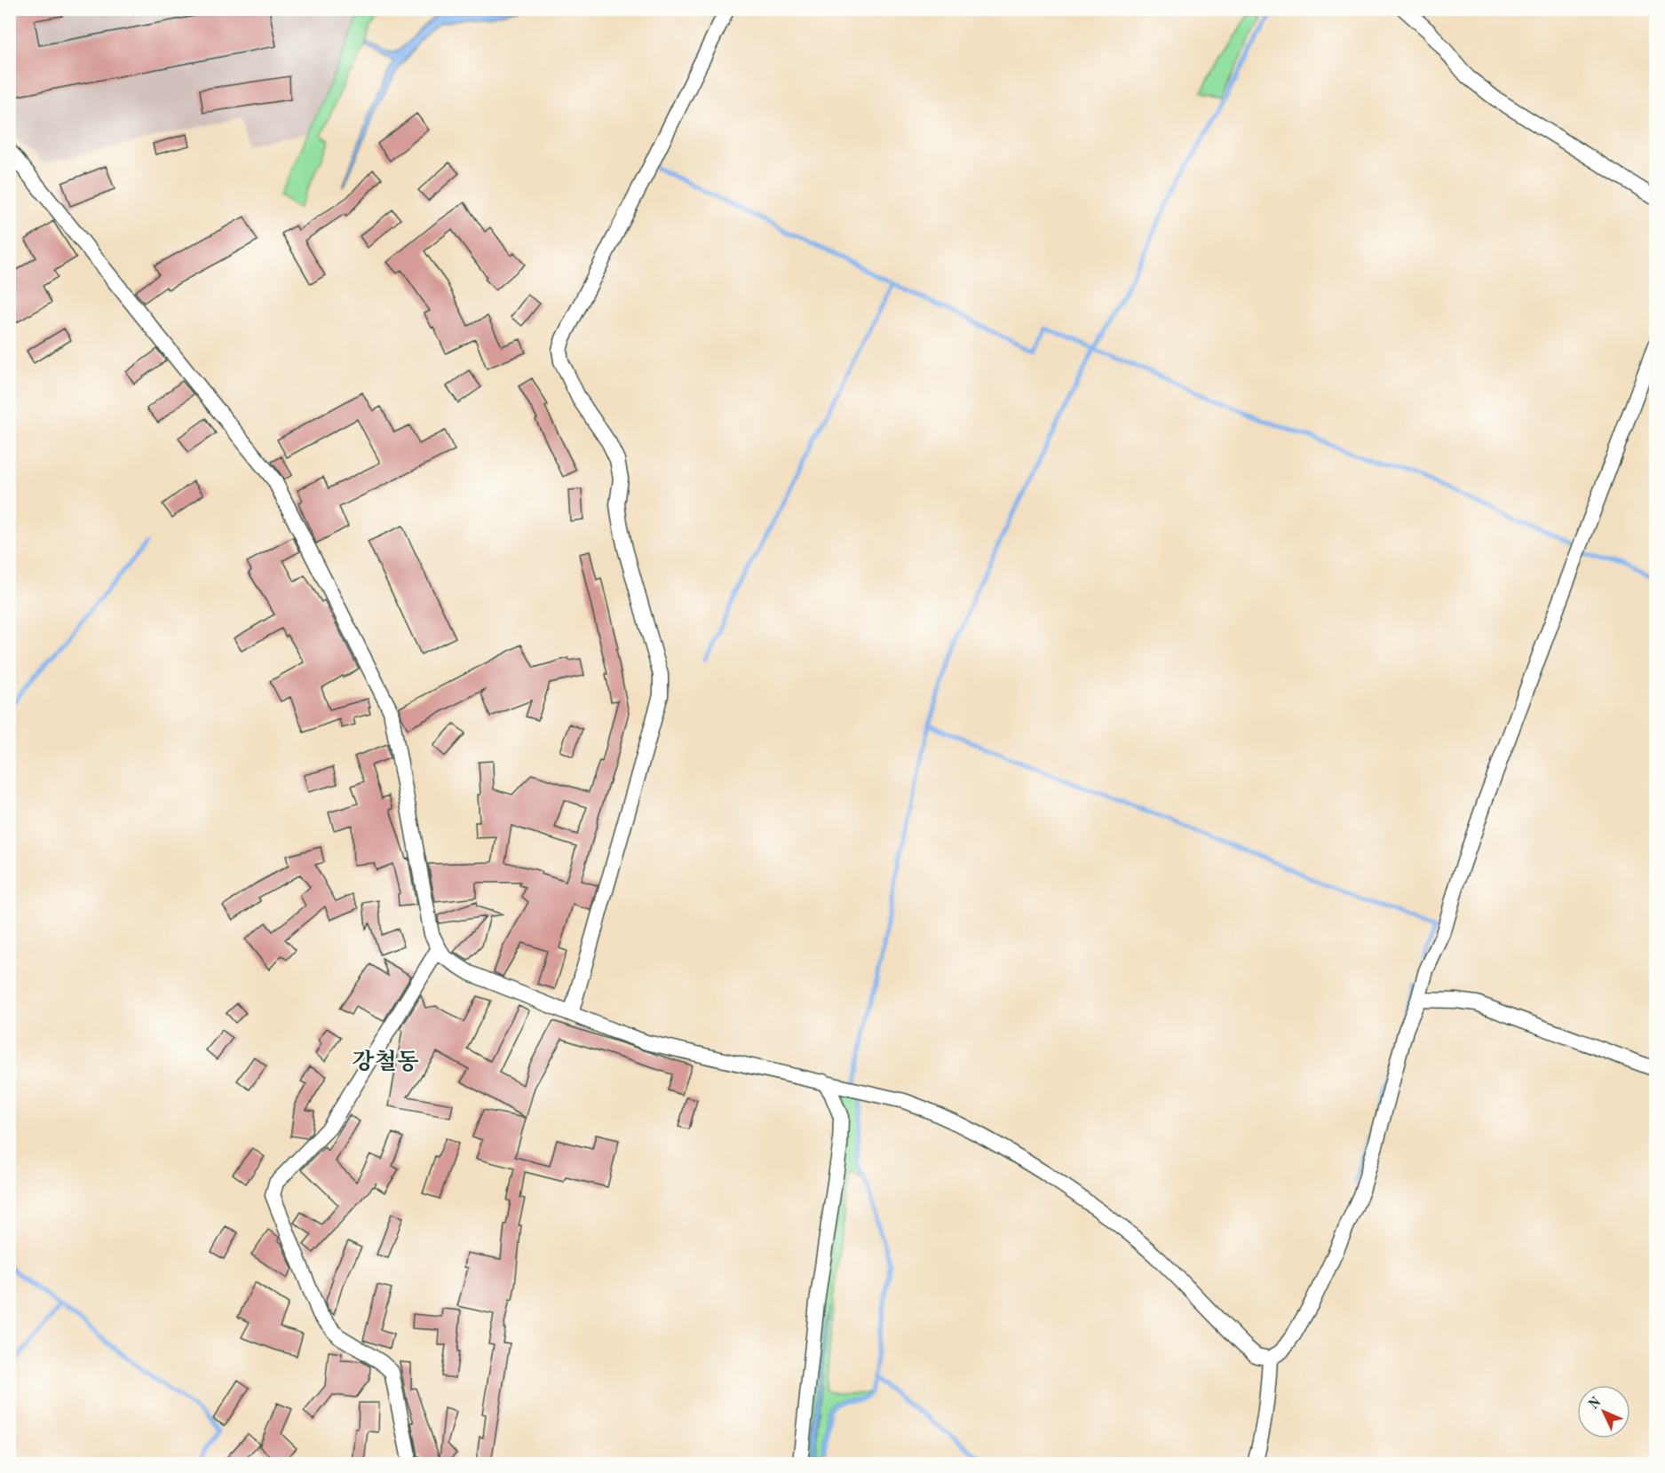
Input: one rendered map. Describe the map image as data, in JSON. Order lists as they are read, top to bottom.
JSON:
{
  "districts": ["강철동"],
  "north": "top left"
}
